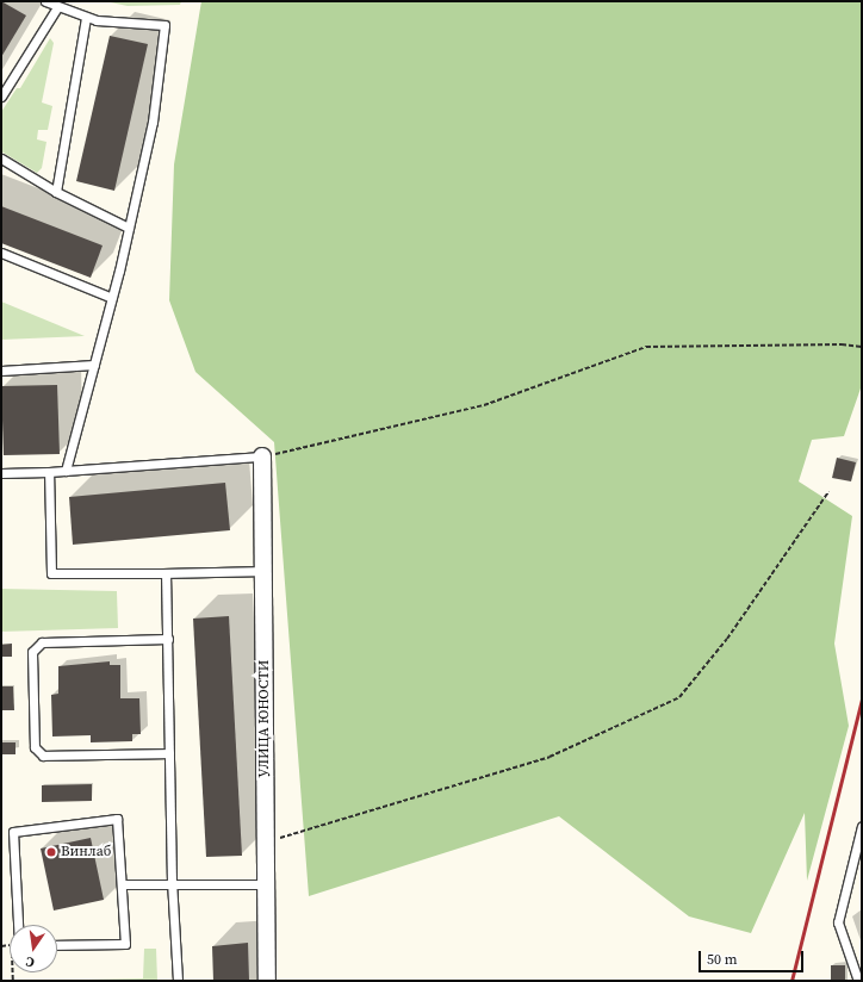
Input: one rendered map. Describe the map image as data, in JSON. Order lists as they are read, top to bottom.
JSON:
{
  "streets": {
    "street": ["УЛИЦА ЮНОСТИ"]
  },
  "places": ["Винлаб"],
  "scale_bar": "50 m",
  "north": "bottom"
}
